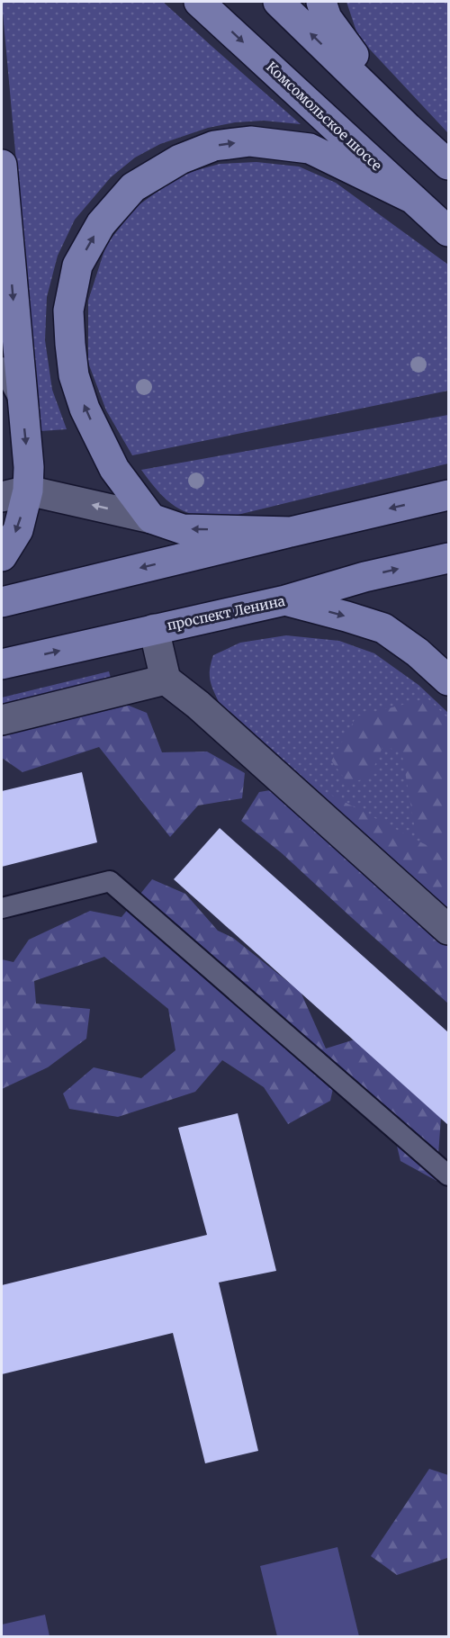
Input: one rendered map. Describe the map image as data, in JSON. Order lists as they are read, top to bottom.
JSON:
{
  "streets": {
    "main road": ["Комсомольское шоссе", "проспект Ленина"]
  }
}
